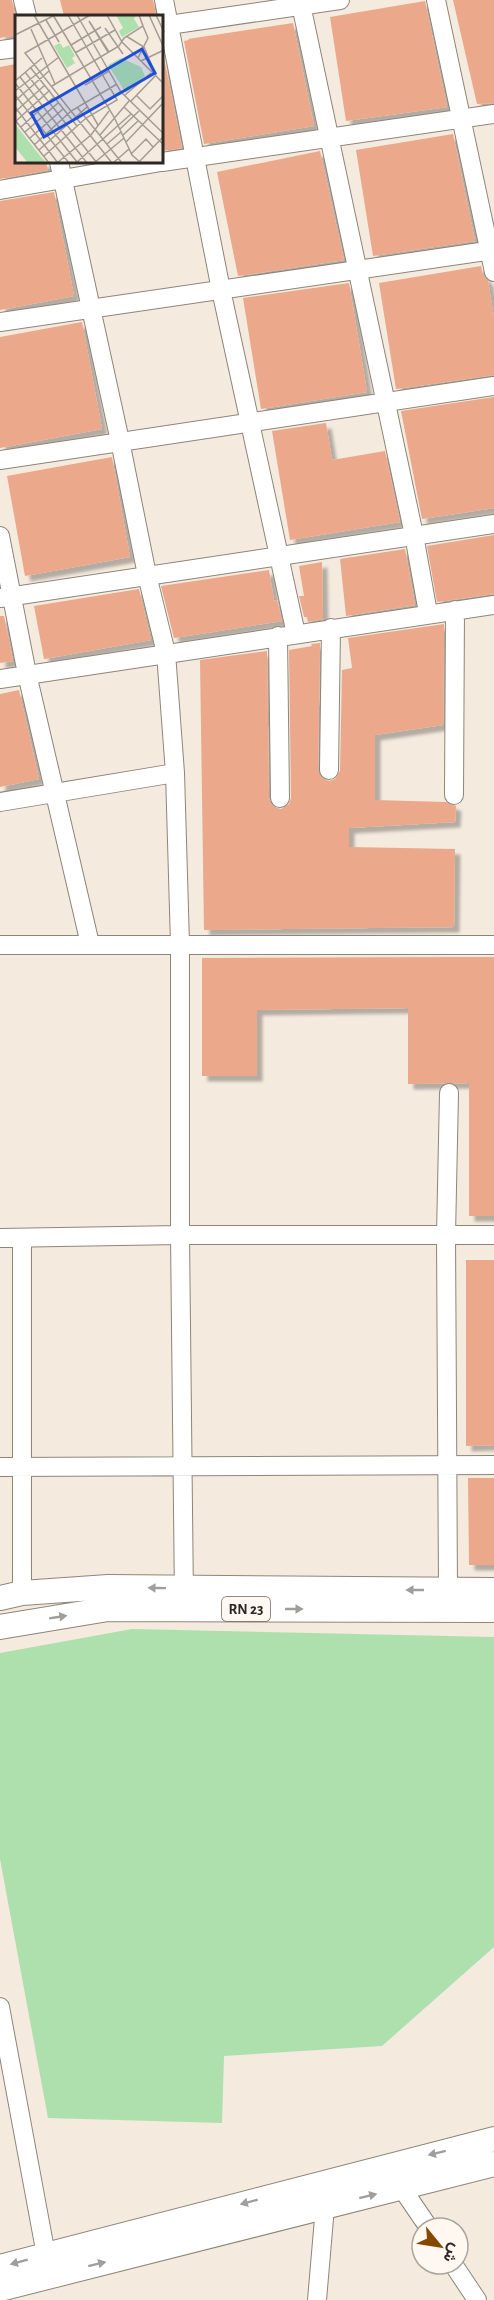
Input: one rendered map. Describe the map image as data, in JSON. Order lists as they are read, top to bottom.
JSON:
{
  "streets": {
    "main road": ["RN 23"]
  },
  "north": "bottom right"
}
